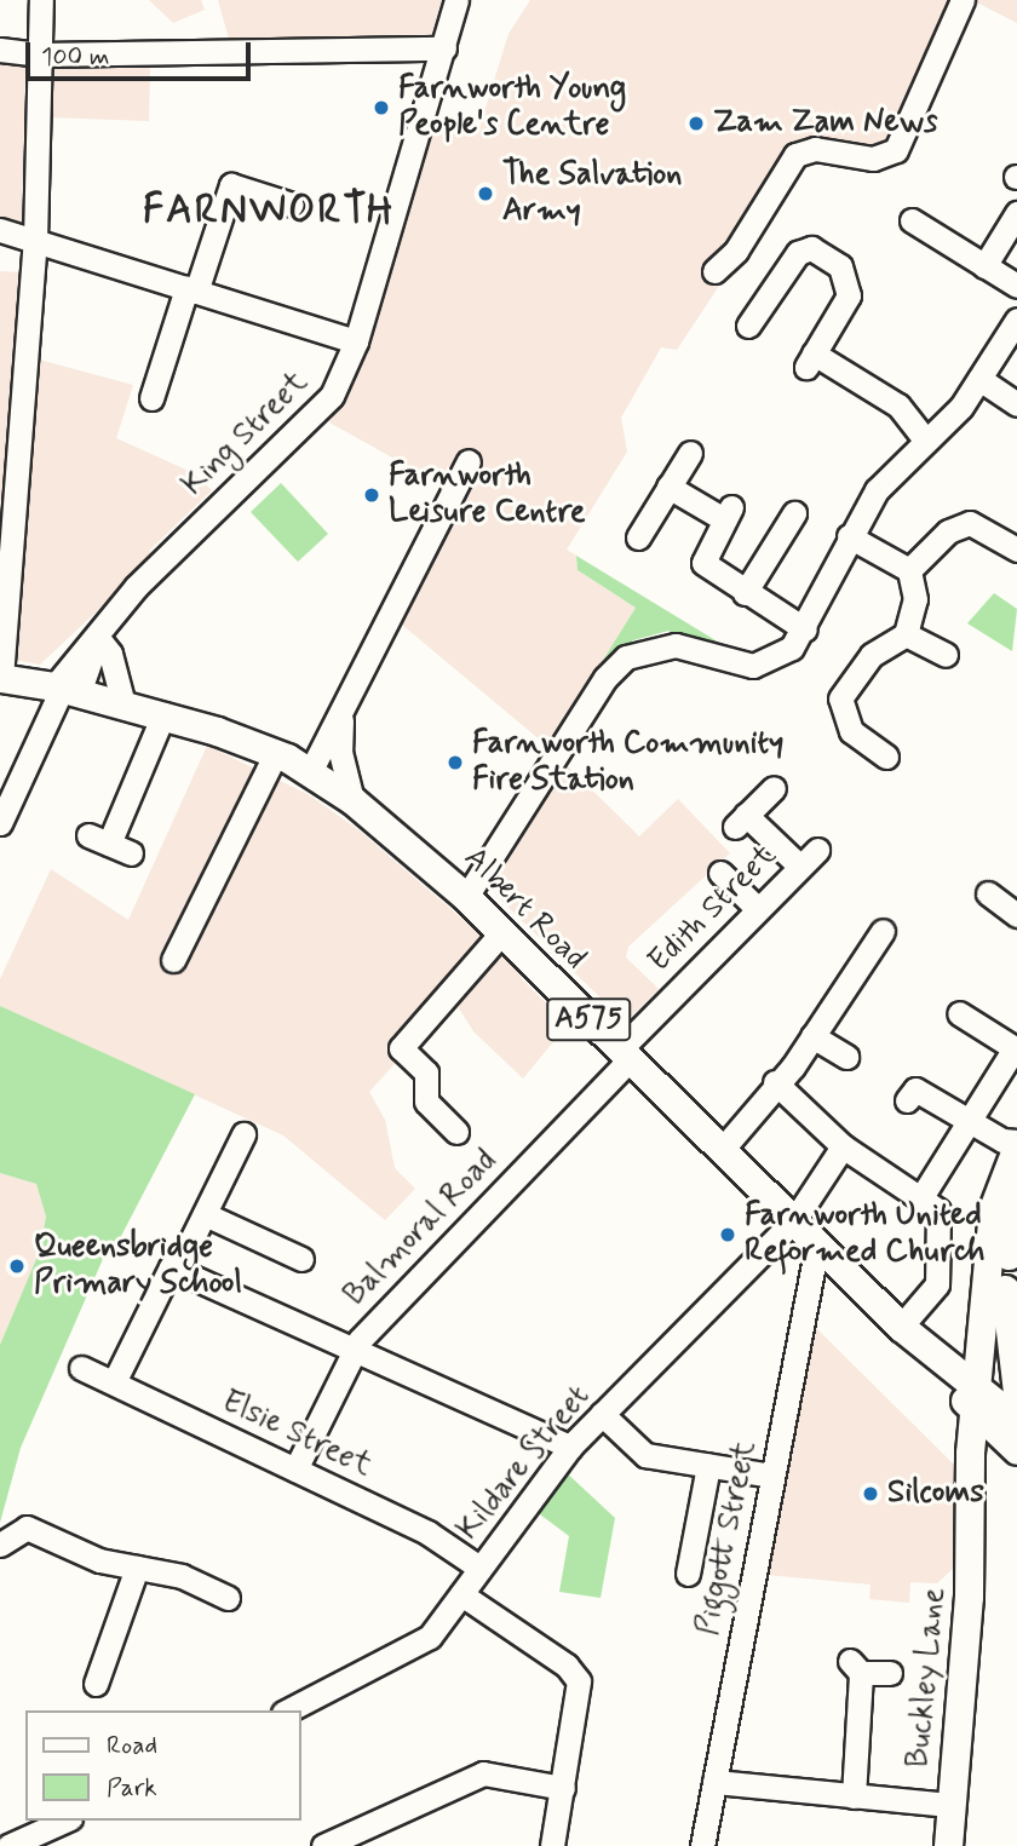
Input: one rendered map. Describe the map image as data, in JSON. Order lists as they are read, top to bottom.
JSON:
{
  "streets": {
    "main road": ["Albert Road", "A575", "Buckley Lane"],
    "street": [
      "King Street",
      "Edith Street",
      "Balmoral Road",
      "Elsie Street",
      "Kildare Street",
      "Piggott Street"
    ]
  },
  "crossings": [
    ["King Street", "Albert Road"],
    ["Albert Road", "Edith Street"],
    ["Albert Road", "A575"],
    ["Albert Road", "Balmoral Road"],
    ["Albert Road", "Kildare Street"],
    ["Albert Road", "Piggott Street"],
    ["Albert Road", "Buckley Lane"],
    ["Edith Street", "Balmoral Road"],
    ["A575", "Buckley Lane"],
    ["Balmoral Road", "Elsie Street"],
    ["Elsie Street", "Kildare Street"]
  ],
  "districts": ["FARNWORTH"],
  "places": [
    "Farnworth Young People's Centre",
    "Zam Zam News",
    "The Salvation Army",
    "Farnworth Leisure Centre",
    "Farnworth Community Fire Station",
    "Farnworth United Reformed Church",
    "Queensbridge Primary School",
    "Silcoms"
  ],
  "legend": ["Road", "Park"],
  "scale_bar": "100 m"
}
